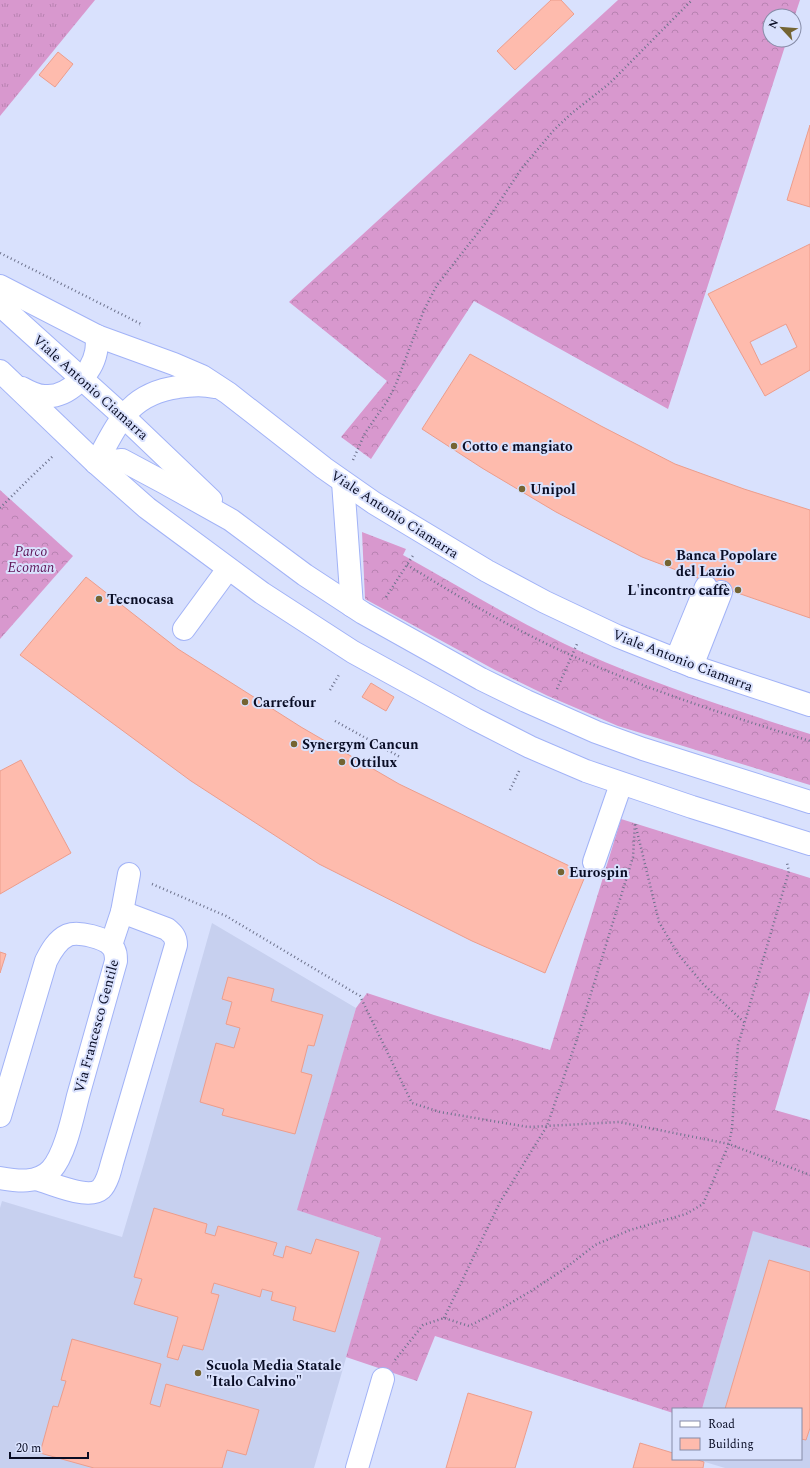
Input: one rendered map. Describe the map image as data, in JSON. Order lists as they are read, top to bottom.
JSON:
{
  "streets": {
    "street": ["Viale Antonio Ciamarra", "Via Francesco Gentile"]
  },
  "parks": ["Parco Ecoman"],
  "places": [
    "Cotto e mangiato",
    "Unipol",
    "Banca Popolare del Lazio",
    "L'incontro caffè",
    "Tecnocasa",
    "Carrefour",
    "Synergym Cancun",
    "Ottilux",
    "Eurospin",
    "Scuola Media Statale \"Italo Calvino\""
  ],
  "legend": ["Road", "Building"],
  "scale_bar": "20 m",
  "north": "top left"
}
